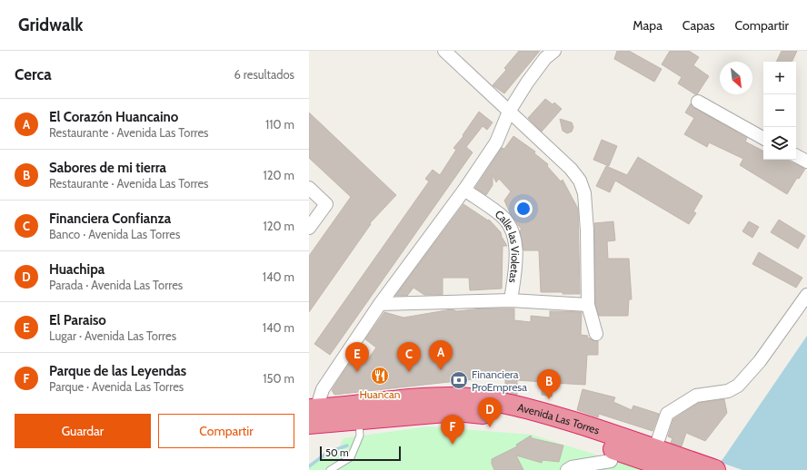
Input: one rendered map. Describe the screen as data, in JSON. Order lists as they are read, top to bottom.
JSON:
{
  "streets": {
    "highway": ["Avenida Las Torres"],
    "street": ["Calle las Violetas"]
  },
  "places": {
    "restaurant": ["Huancan"],
    "bank": ["Financiera ProEmpresa"]
  },
  "scale_bar": "50 m",
  "north": "bottom right",
  "page": {
    "header": "Gridwalk",
    "nav": ["Mapa", "Capas", "Compartir"],
    "heading": ["Cerca", "6 resultados"],
    "map_buttons": ["+", "−"],
    "list": [
      {
        "mark": "A",
        "name": "El Corazón Huancaino",
        "note": "Restaurante · Avenida Las Torres",
        "value": "110 m"
      },
      {
        "mark": "B",
        "name": "Sabores de mi tierra",
        "note": "Restaurante · Avenida Las Torres",
        "value": "120 m"
      },
      {
        "mark": "C",
        "name": "Financiera Confianza",
        "note": "Banco · Avenida Las Torres",
        "value": "120 m"
      },
      {
        "mark": "D",
        "name": "Huachipa",
        "note": "Parada · Avenida Las Torres",
        "value": "140 m"
      },
      {
        "mark": "E",
        "name": "El Paraiso",
        "note": "Lugar · Avenida Las Torres",
        "value": "140 m"
      },
      {
        "mark": "F",
        "name": "Parque de las Leyendas",
        "note": "Parque · Avenida Las Torres",
        "value": "150 m"
      }
    ],
    "pins": [
      "A",
      "C",
      "E",
      "B",
      "D",
      "F"
    ],
    "buttons": ["Guardar", "Compartir"],
    "scale": "50 m"
  }
}
